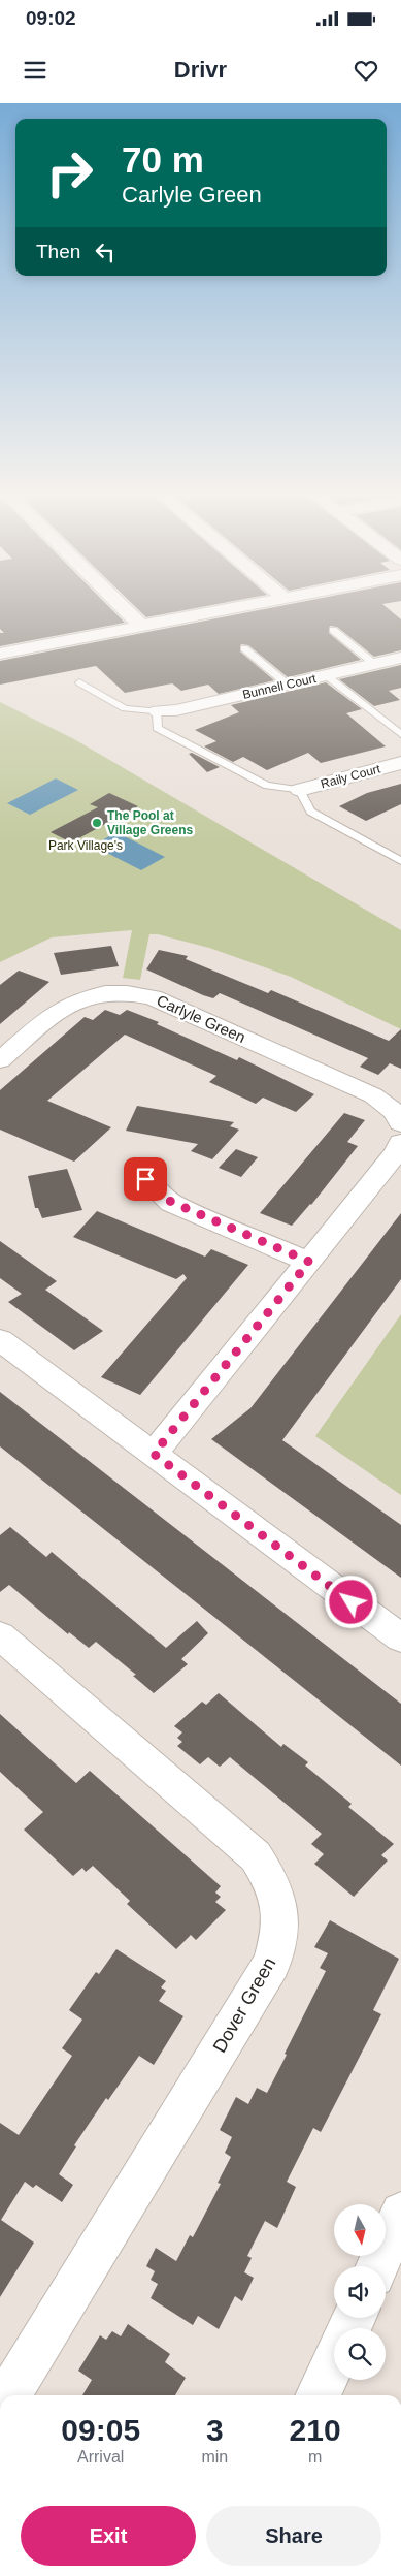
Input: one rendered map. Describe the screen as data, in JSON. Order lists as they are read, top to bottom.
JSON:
{
  "streets": {
    "street": [
      "Bunnell Court",
      "Raily Court",
      "Carlyle Green",
      "Dover Green"
    ]
  },
  "parks": ["Park Village's"],
  "places": ["The Pool at Village Greens"],
  "north": "bottom",
  "page": {
    "status": "09:02",
    "header": "Drivr",
    "turn": ["70 m", "Carlyle Green"],
    "then": "Then",
    "eta": [
      "09:05",
      "Arrival",
      "3",
      "min",
      "210",
      "m"
    ],
    "buttons": ["Exit", "Share"]
  }
}
